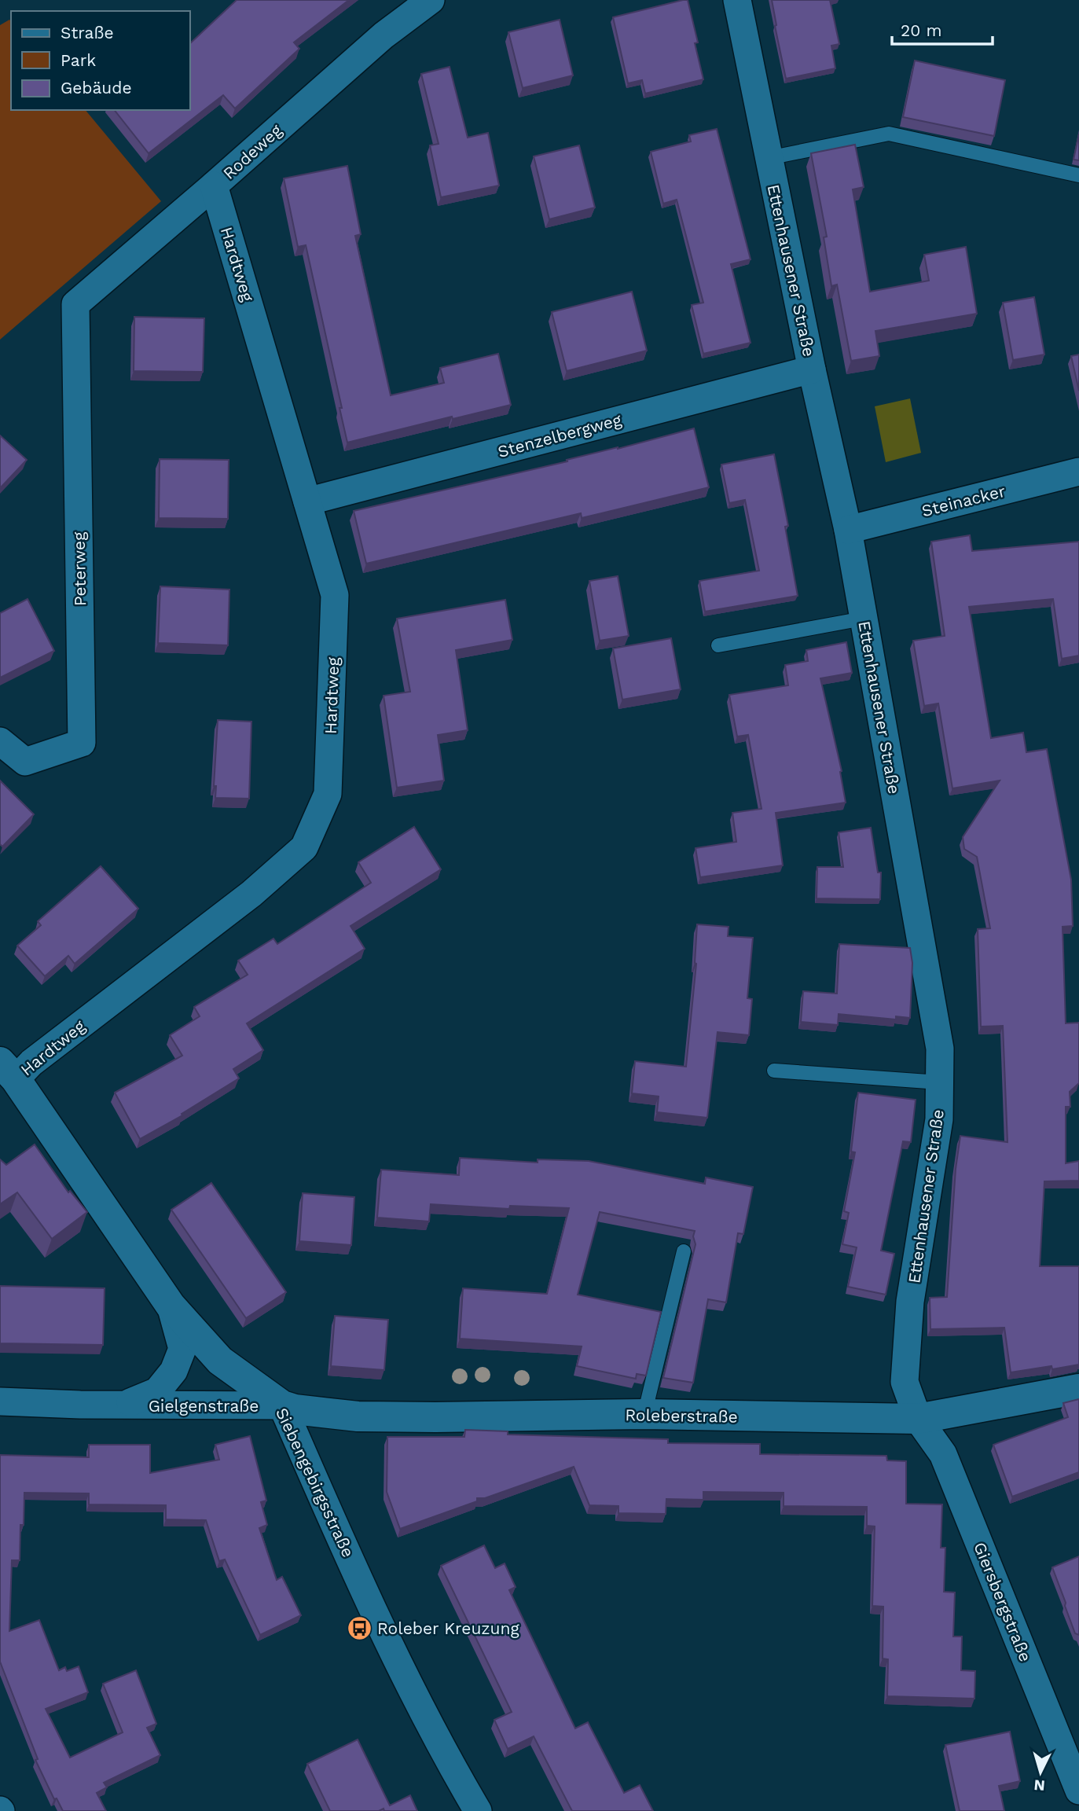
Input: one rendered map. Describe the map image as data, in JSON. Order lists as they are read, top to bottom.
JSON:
{
  "streets": {
    "main road": ["Roleberstraße", "Siebengebirgsstraße"],
    "street": [
      "Rodeweg",
      "Hardtweg",
      "Ettenhausener Straße",
      "Stenzelbergweg",
      "Steinacker",
      "Peterweg",
      "Gielgenstraße",
      "Giersbergstraße"
    ]
  },
  "crossings": [
    ["Rodeweg", "Hardtweg"],
    ["Rodeweg", "Peterweg"],
    ["Hardtweg", "Stenzelbergweg"],
    ["Hardtweg", "Siebengebirgsstraße"],
    ["Ettenhausener Straße", "Stenzelbergweg"],
    ["Ettenhausener Straße", "Steinacker"],
    ["Ettenhausener Straße", "Roleberstraße"],
    ["Ettenhausener Straße", "Giersbergstraße"],
    ["Gielgenstraße", "Roleberstraße"],
    ["Gielgenstraße", "Siebengebirgsstraße"],
    ["Roleberstraße", "Siebengebirgsstraße"],
    ["Roleberstraße", "Giersbergstraße"]
  ],
  "places": {
    "bus stop": ["Roleber Kreuzung"]
  },
  "legend": ["Straße", "Park", "Gebäude"],
  "scale_bar": "20 m",
  "north": "bottom"
}
